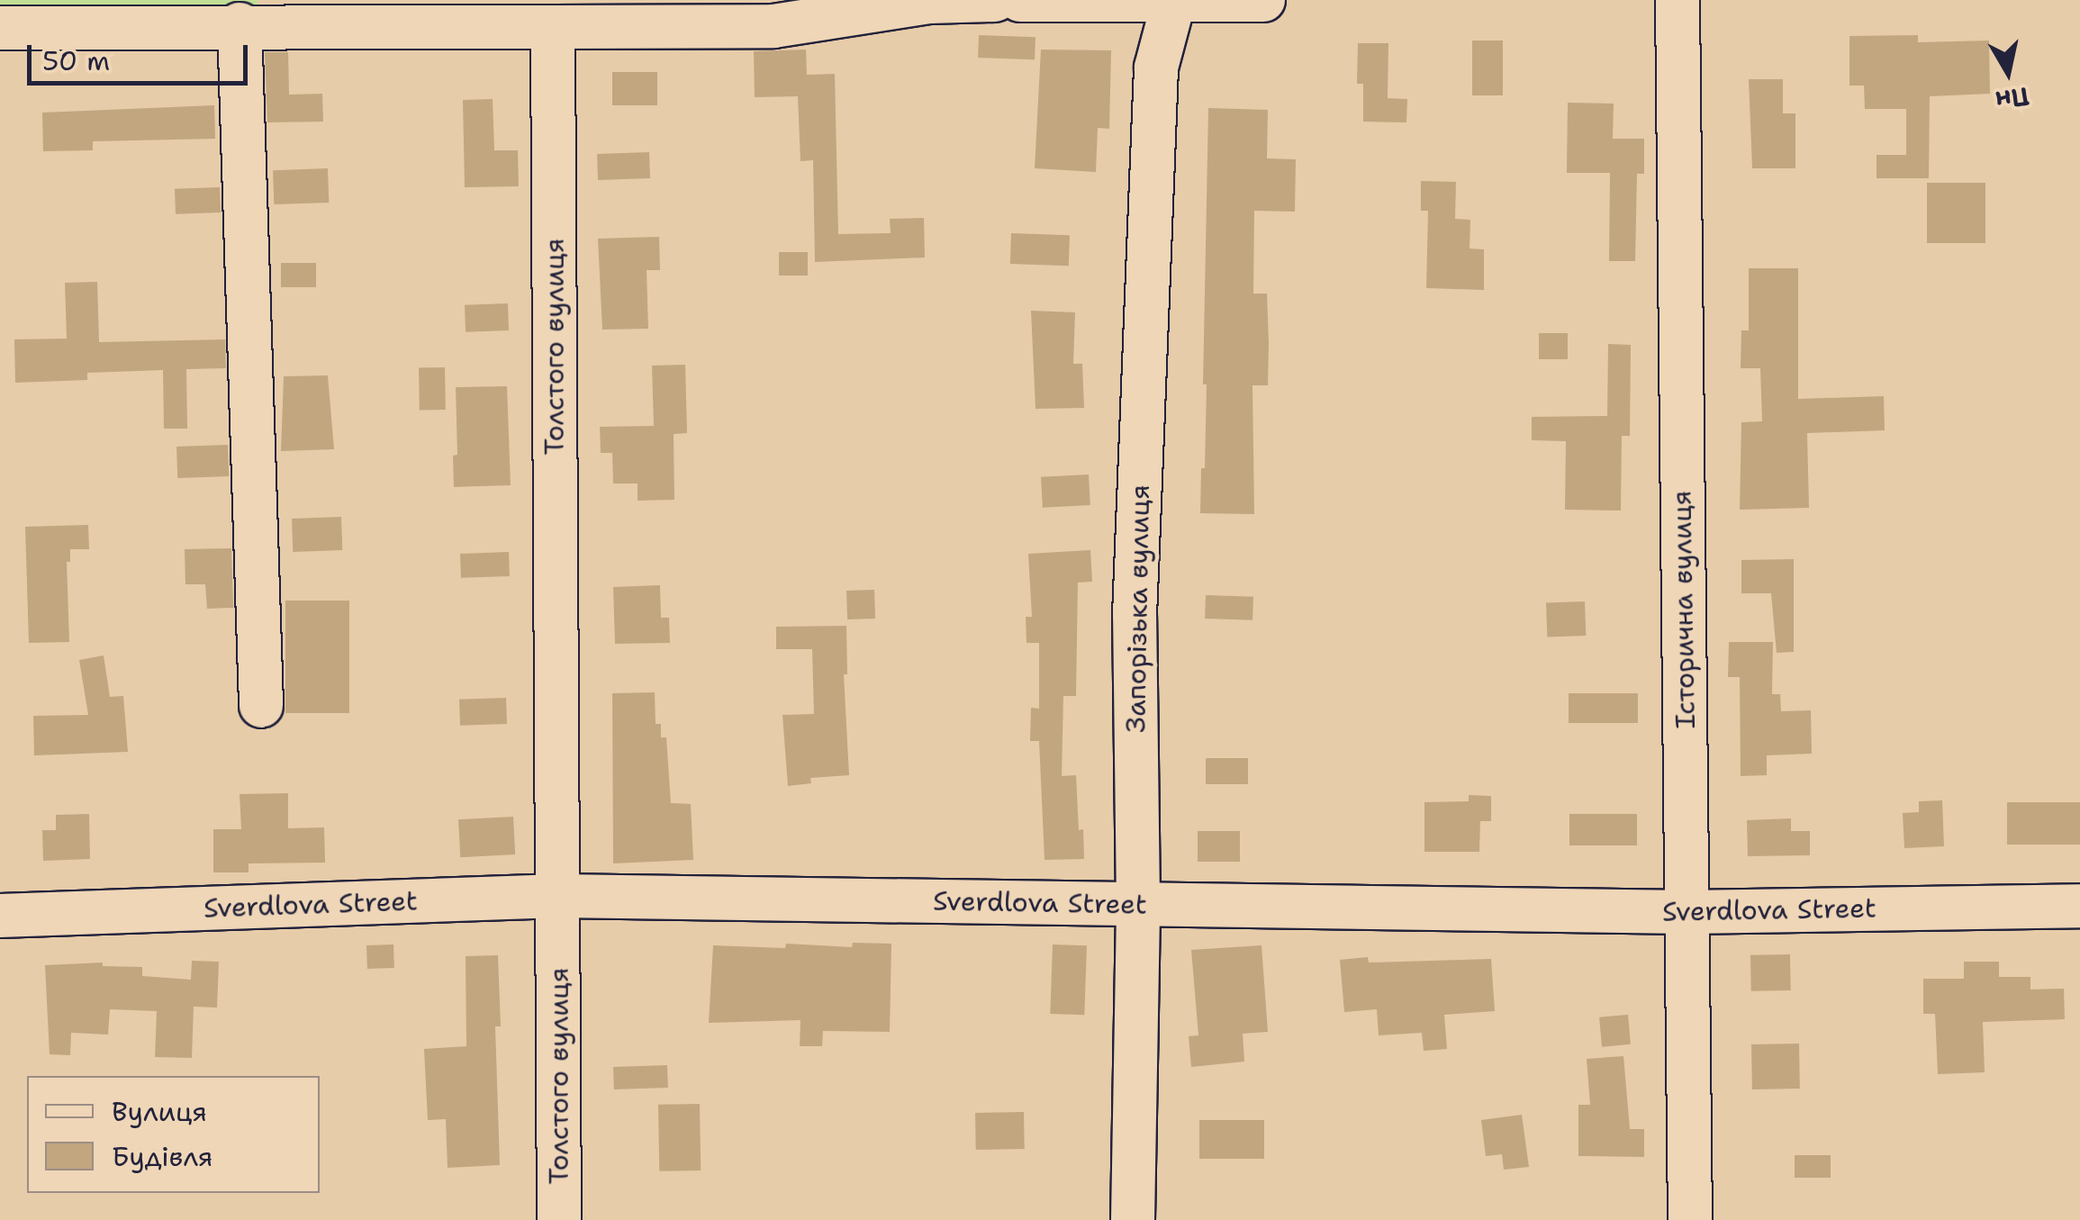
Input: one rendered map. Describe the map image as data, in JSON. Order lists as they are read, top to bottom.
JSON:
{
  "streets": {
    "street": [
      "Толстого вулиця",
      "Запорізька вулиця",
      "Історична вулиця",
      "Sverdlova Street"
    ]
  },
  "crossings": [
    ["Толстого вулиця", "Sverdlova Street"],
    ["Запорізька вулиця", "Sverdlova Street"],
    ["Історична вулиця", "Sverdlova Street"]
  ],
  "legend": ["Вулиця", "Будівля"],
  "scale_bar": "50 m",
  "north": "bottom"
}
